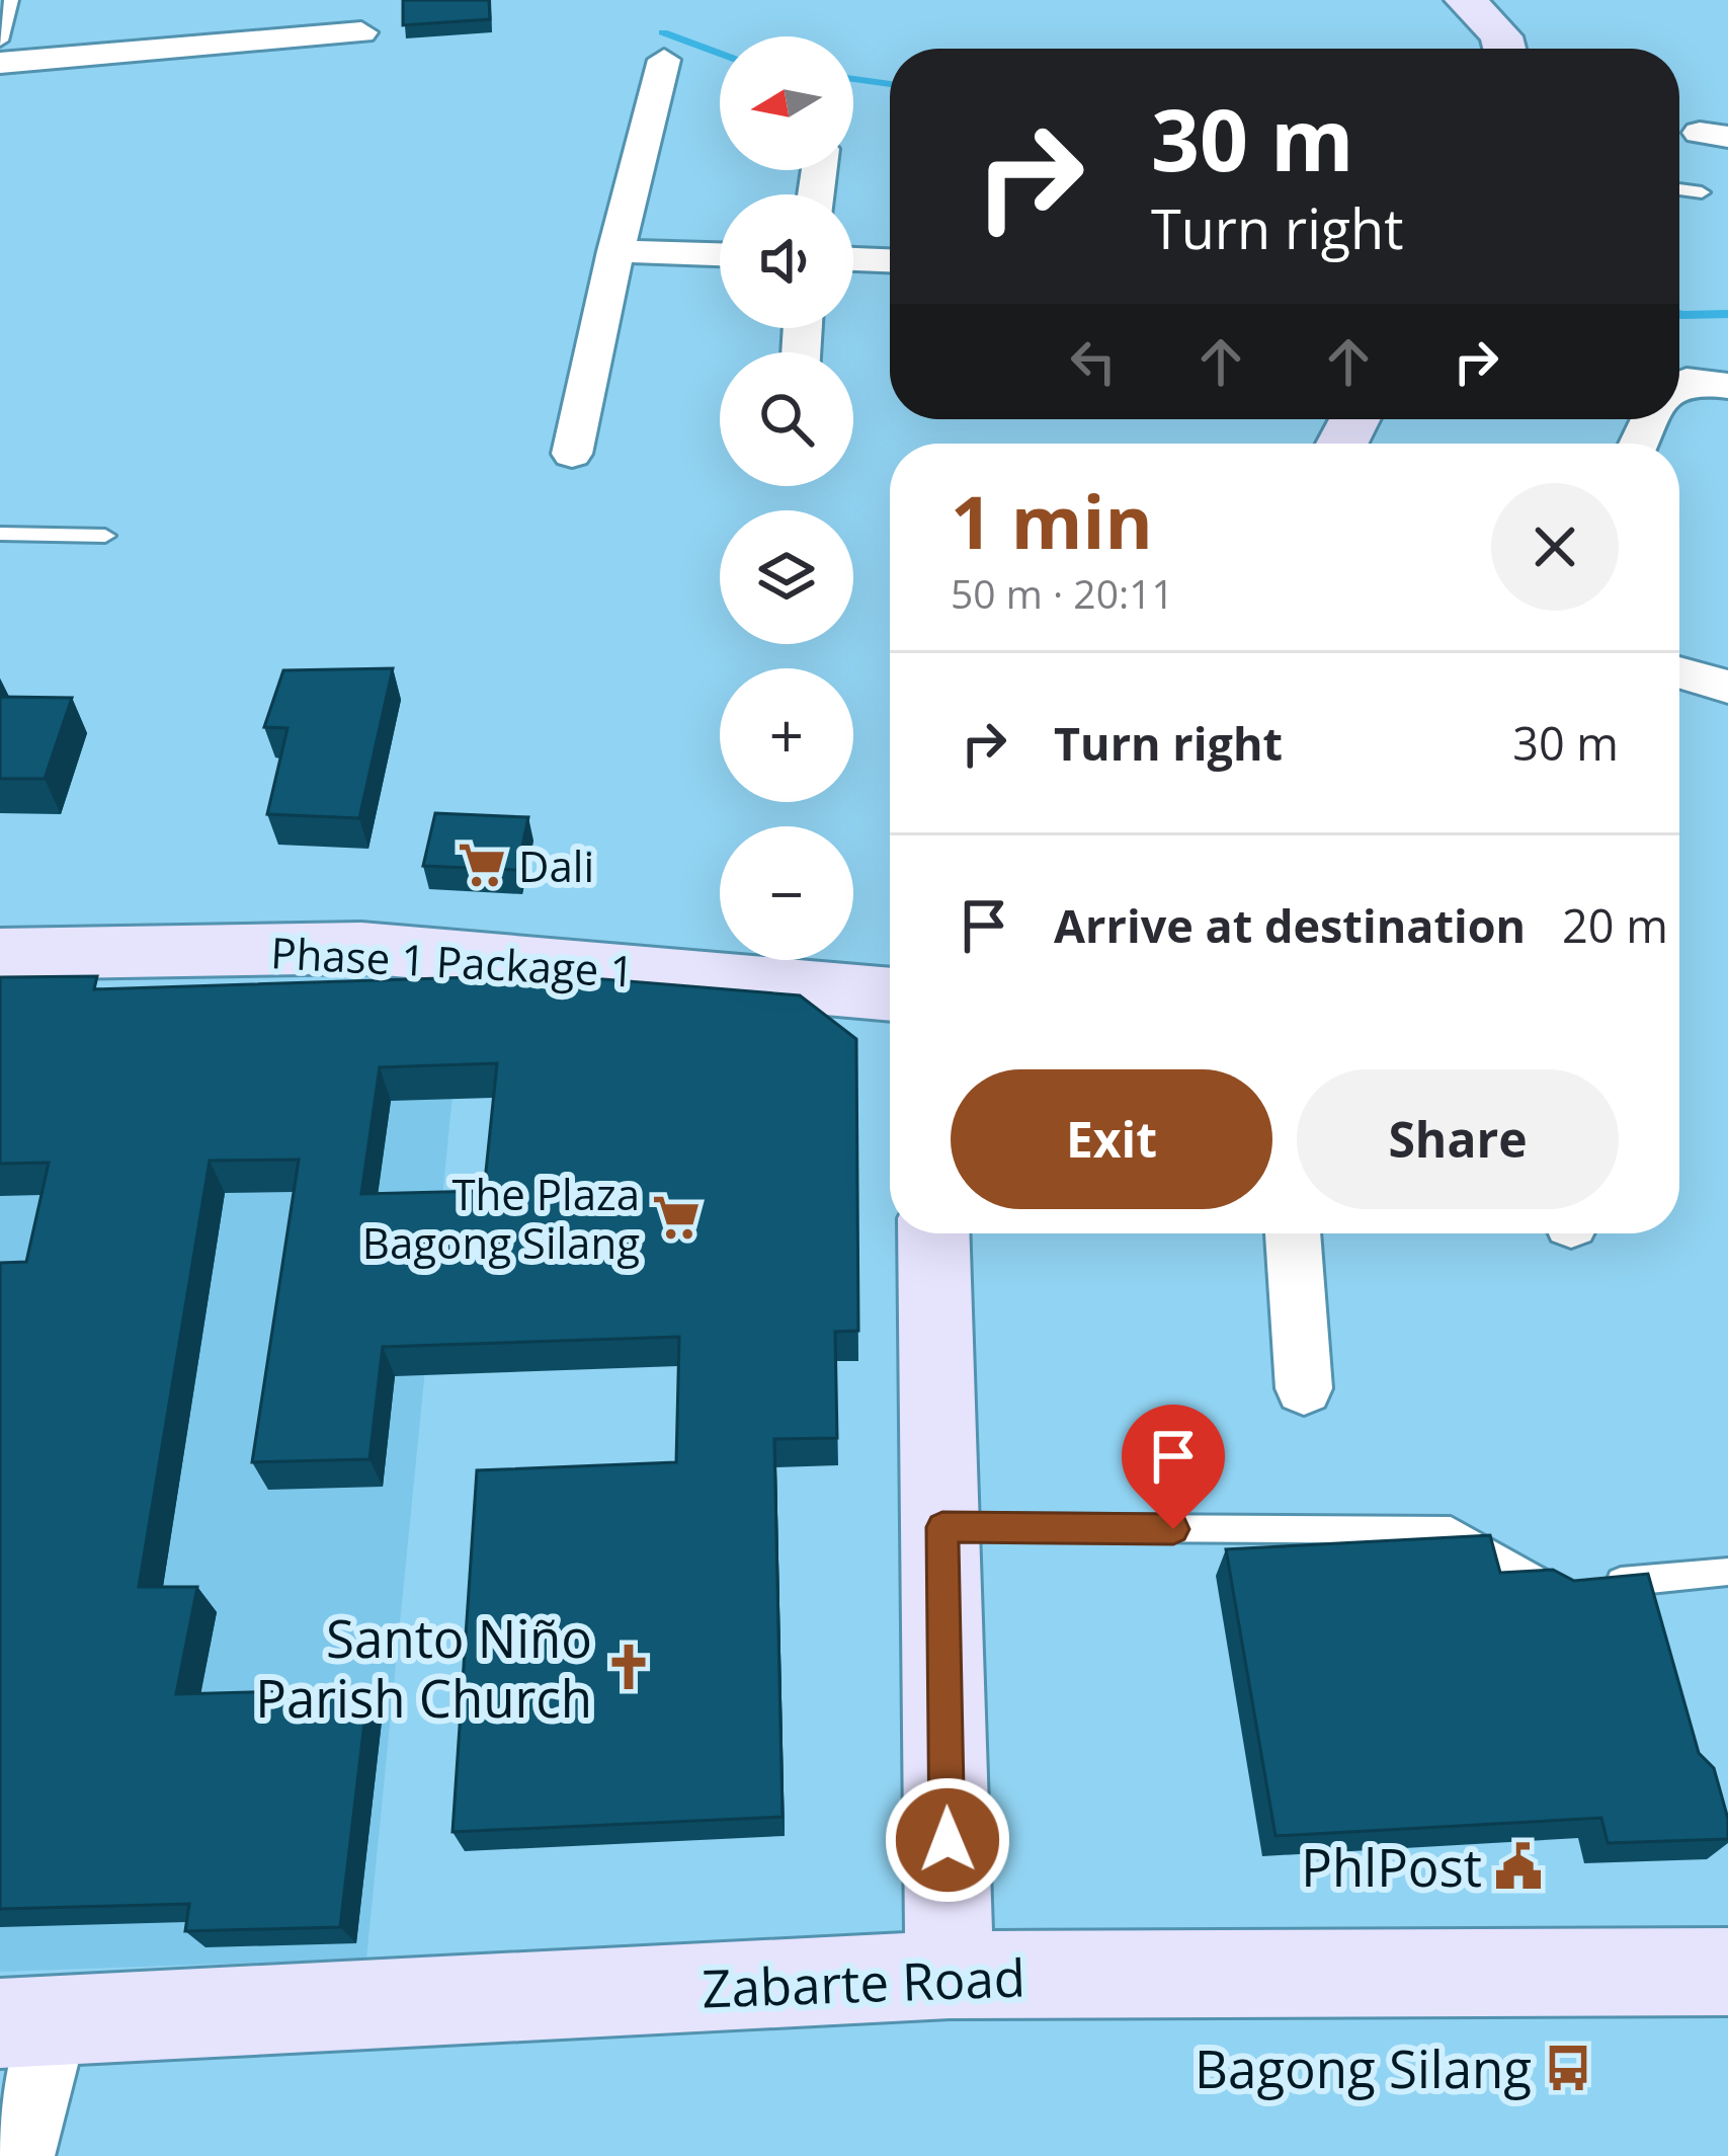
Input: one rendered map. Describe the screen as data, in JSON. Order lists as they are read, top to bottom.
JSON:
{
  "streets": {
    "main road": ["Phase 1 Package 1", "Zabarte Road"]
  },
  "places": {
    "supermarket": ["Dali", "The Plaza Bagong Silang"],
    "church": ["Santo Niño Parish Church"],
    "public building": ["PhlPost"],
    "bus stop": ["Bagong Silang"]
  },
  "north": "left",
  "page": {
    "map_buttons": ["+", "−"],
    "turn": ["30 m", "Turn right"],
    "heading": ["1 min", "50 m · 20:11"],
    "list": [
      {
        "name": "Turn right",
        "value": "30 m"
      },
      {
        "name": "Arrive at destination",
        "value": "20 m"
      }
    ],
    "buttons": ["Exit", "Share"]
  }
}
